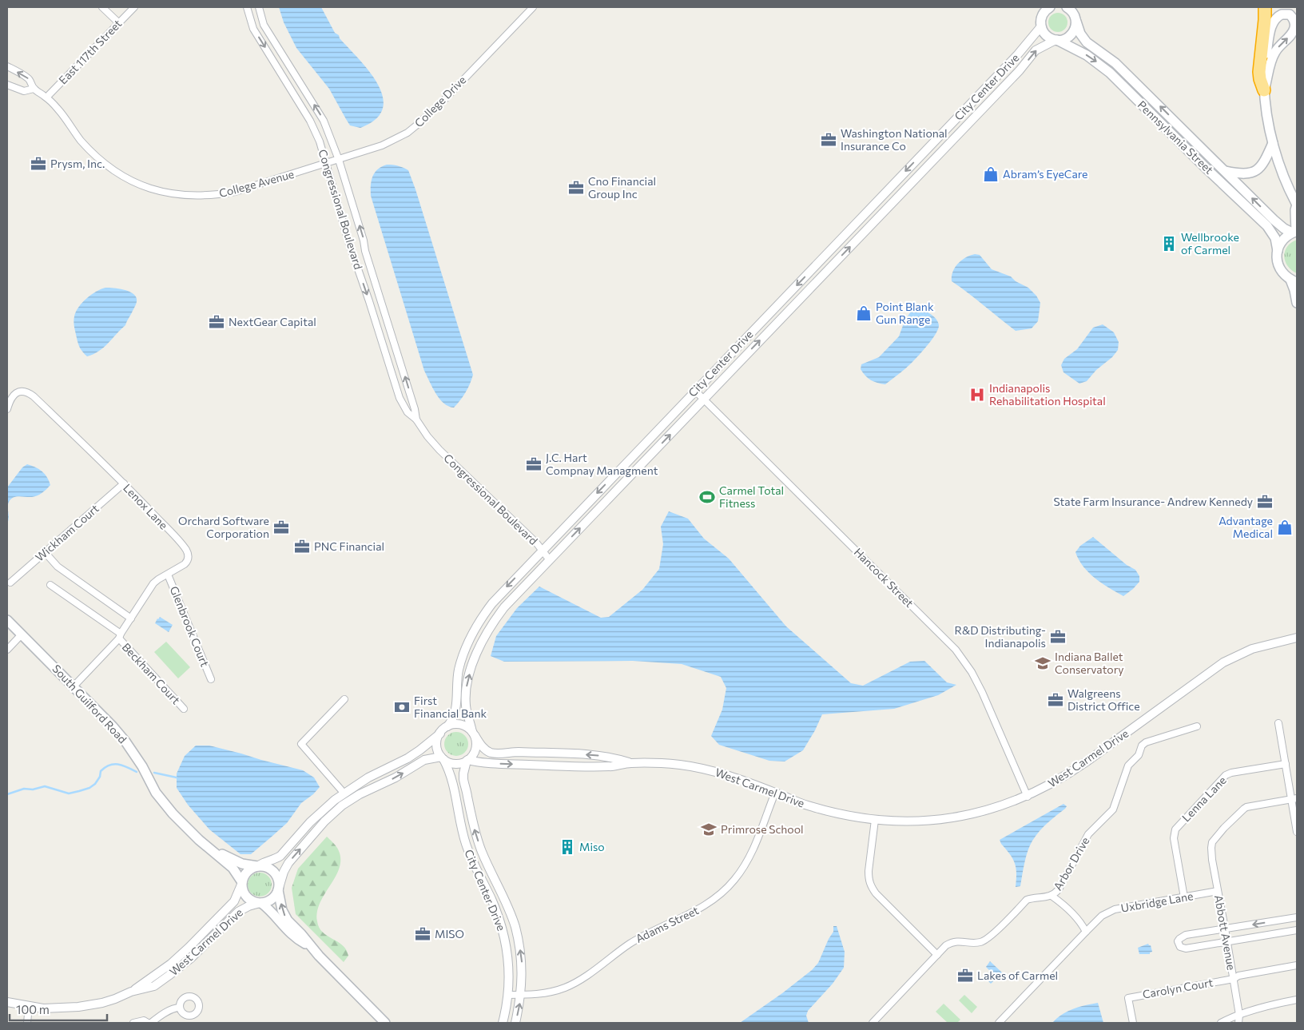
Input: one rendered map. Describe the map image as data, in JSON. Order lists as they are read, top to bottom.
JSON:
{
  "streets": {
    "main road": ["Pennsylvania Street", "South Guilford Road"],
    "street": [
      "East 117th Street",
      "City Center Drive",
      "College Drive",
      "College Avenue",
      "Congressional Boulevard",
      "Lenox Lane",
      "Wickham Court",
      "Hancock Street",
      "Glenbrook Court",
      "Beckham Court",
      "West Carmel Drive",
      "Lenna Lane",
      "Arbor Drive",
      "Uxbridge Lane",
      "Adams Street",
      "Abbott Avenue",
      "Carolyn Court"
    ]
  },
  "crossings": [
    ["East 117th Street", "College Avenue"],
    ["City Center Drive", "Pennsylvania Street"],
    ["City Center Drive", "Congressional Boulevard"],
    ["City Center Drive", "Hancock Street"],
    ["City Center Drive", "West Carmel Drive"],
    ["City Center Drive", "Adams Street"],
    ["College Drive", "College Avenue"],
    ["College Drive", "Congressional Boulevard"],
    ["College Avenue", "Congressional Boulevard"],
    ["Lenox Lane", "Wickham Court"],
    ["Lenox Lane", "Glenbrook Court"],
    ["Lenox Lane", "Beckham Court"],
    ["Lenox Lane", "South Guilford Road"],
    ["Hancock Street", "West Carmel Drive"],
    ["South Guilford Road", "West Carmel Drive"],
    ["West Carmel Drive", "Adams Street"],
    ["Lenna Lane", "Uxbridge Lane"],
    ["Uxbridge Lane", "Abbott Avenue"],
    ["Abbott Avenue", "Carolyn Court"]
  ],
  "places": {
    "office": [
      "Washington National Insurance Co",
      "Prysm, Inc.",
      "Cno Financial Group Inc",
      "NextGear Capital",
      "J.C. Hart Compnay Managment",
      "State Farm Insurance- Andrew Kennedy",
      "Orchard Software Corporation",
      "PNC Financial",
      "R&D Distributing- Indianapolis",
      "Walgreens District Office",
      "MISO",
      "Lakes of Carmel"
    ],
    "shop": ["Abram’s EyeCare", "Point Blank Gun Range", "Advantage Medical"],
    "building": ["Wellbrooke of Carmel", "Miso"],
    "hospital": ["Indianapolis Rehabilitation Hospital"],
    "sports": ["Carmel Total Fitness"],
    "school or university": ["Indiana Ballet Conservatory", "Primrose School"],
    "bank": ["First Financial Bank"]
  },
  "scale_bar": "100 m"
}
